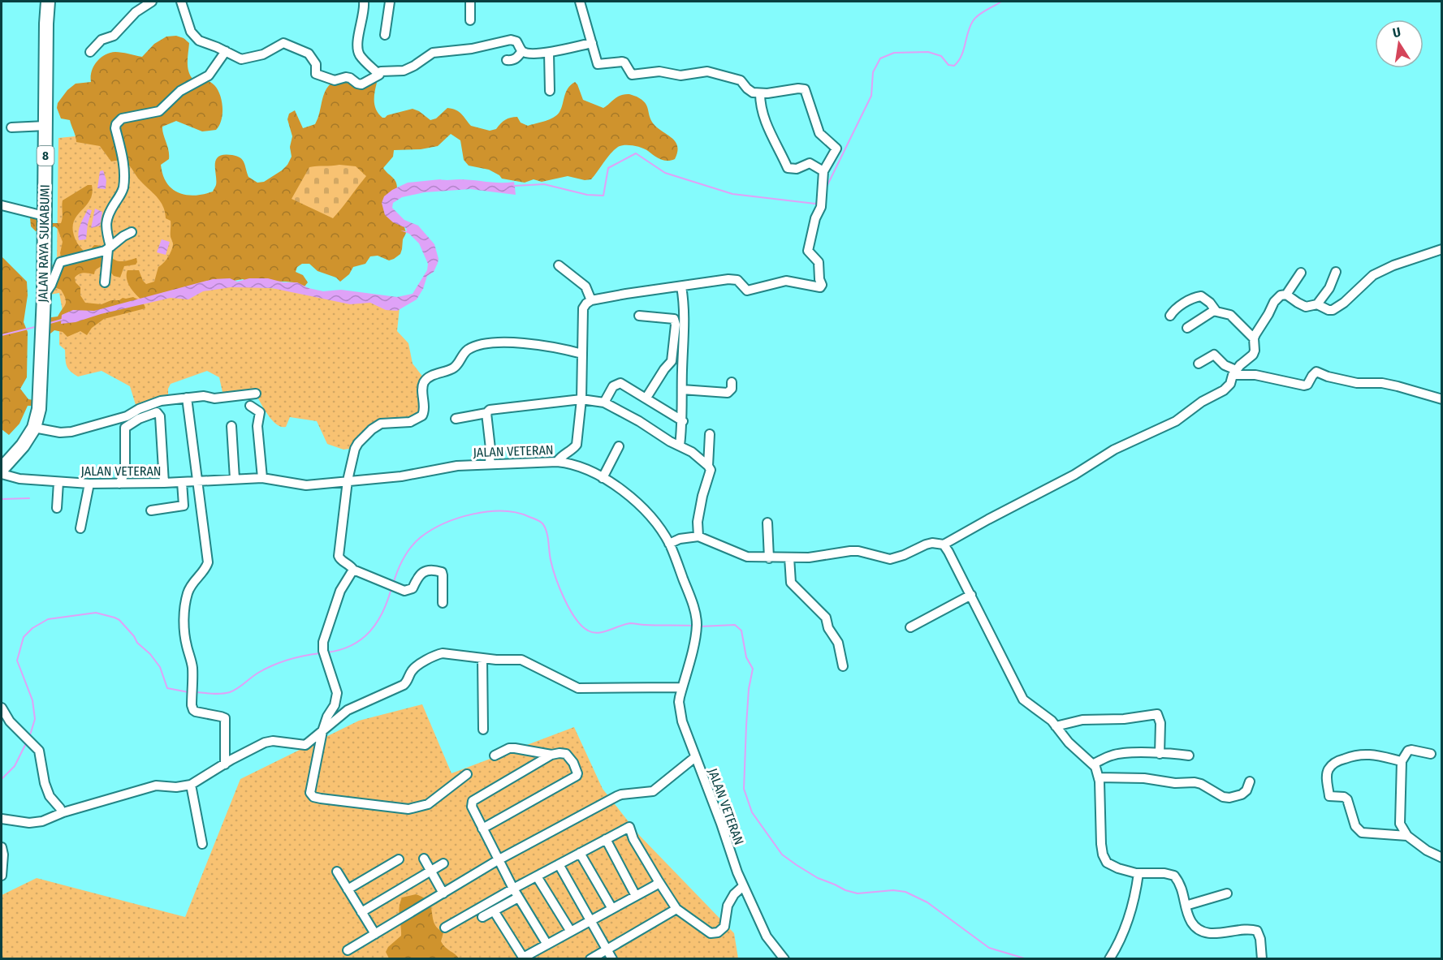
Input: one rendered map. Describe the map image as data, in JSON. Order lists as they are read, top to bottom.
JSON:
{
  "streets": {
    "highway": ["8", "JALAN RAYA SUKABUMI"],
    "street": ["JALAN VETERAN"]
  },
  "crossings": [
    ["8", "JALAN RAYA SUKABUMI"]
  ],
  "north": "top"
}
